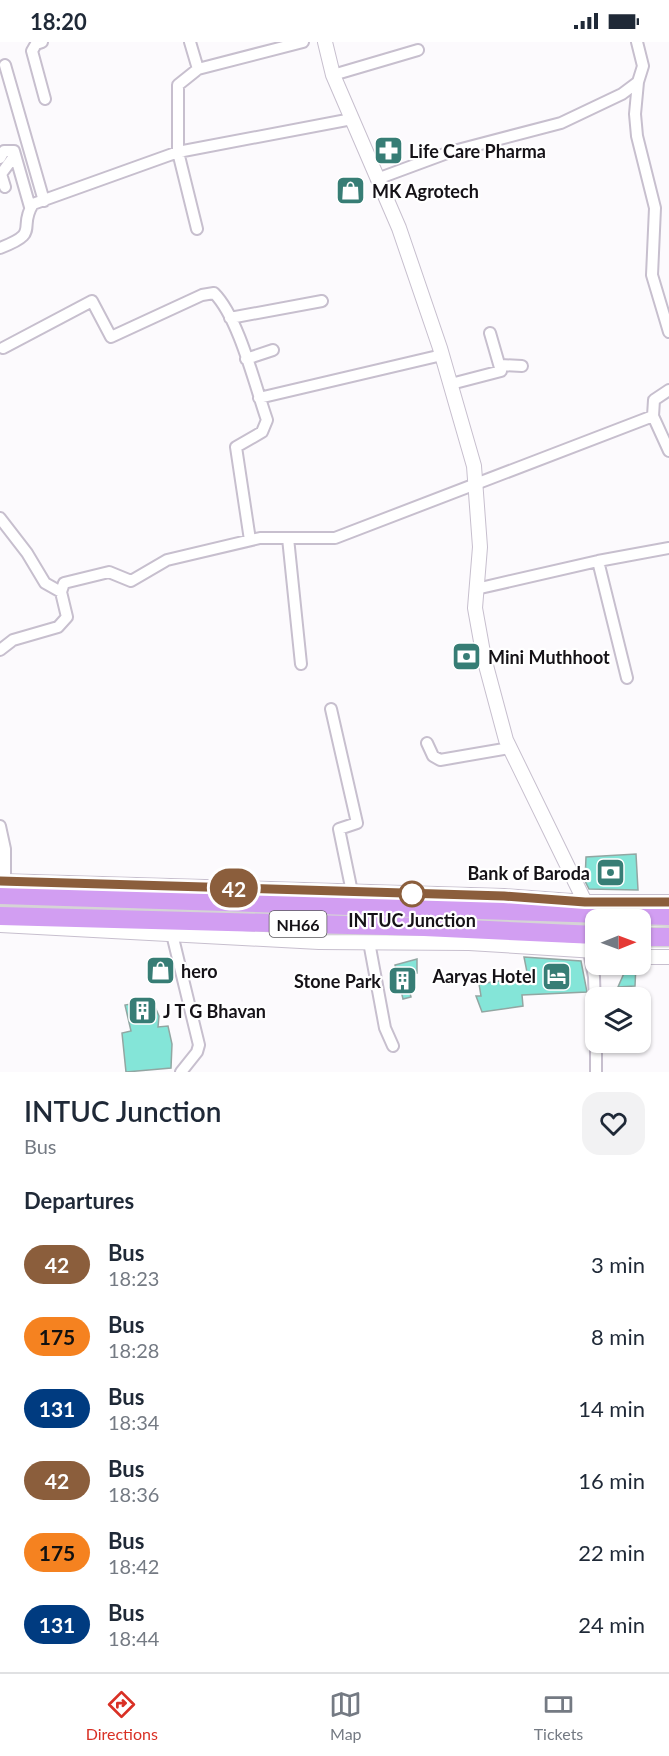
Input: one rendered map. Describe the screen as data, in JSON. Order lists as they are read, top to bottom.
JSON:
{
  "streets": {
    "highway": ["NH66"]
  },
  "places": {
    "pharmacy": ["Life Care Pharma"],
    "shop": ["MK Agrotech", "hero"],
    "bank": ["Mini Muthhoot", "Bank of Baroda"],
    "other": ["INTUC Junction"],
    "hotel": ["Aaryas Hotel"],
    "building": ["Stone Park", "J T G Bhavan"]
  },
  "lines": ["bus line 42"],
  "north": "right",
  "page": {
    "status": "18:20",
    "on_map": "42",
    "heading": [
      ["INTUC Junction", "Bus"],
      "Departures"
    ],
    "list": [
      {
        "mark": "42",
        "name": "Bus",
        "note": "18:23",
        "value": "3 min"
      },
      {
        "mark": "175",
        "name": "Bus",
        "note": "18:28",
        "value": "8 min"
      },
      {
        "mark": "131",
        "name": "Bus",
        "note": "18:34",
        "value": "14 min"
      },
      {
        "mark": "42",
        "name": "Bus",
        "note": "18:36",
        "value": "16 min"
      },
      {
        "mark": "175",
        "name": "Bus",
        "note": "18:42",
        "value": "22 min"
      },
      {
        "mark": "131",
        "name": "Bus",
        "note": "18:44",
        "value": "24 min"
      }
    ],
    "tabs": ["Directions", "Map", "Tickets"]
  }
}
